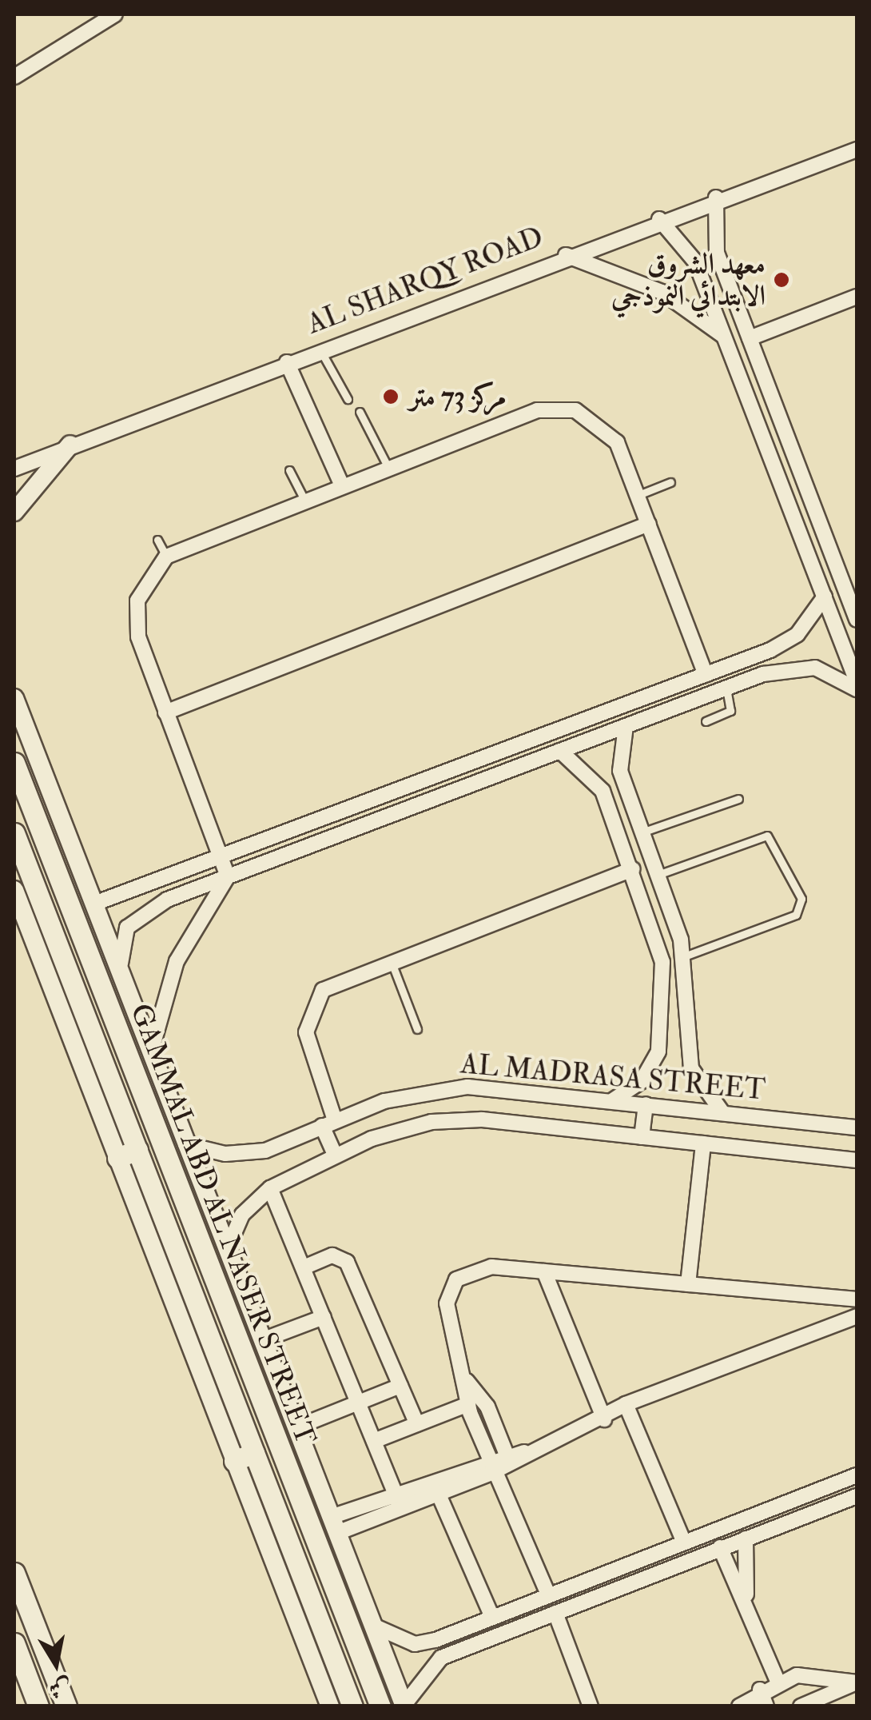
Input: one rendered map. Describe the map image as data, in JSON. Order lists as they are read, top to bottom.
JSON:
{
  "streets": {
    "main road": ["GAMMAL ABD AL NASER STREET"],
    "street": ["AL SHARQY ROAD", "AL MADRASA STREET"]
  },
  "places": ["معهد الشروق الابتدائي النموذجي", "مركز 73 متر"],
  "north": "bottom"
}
